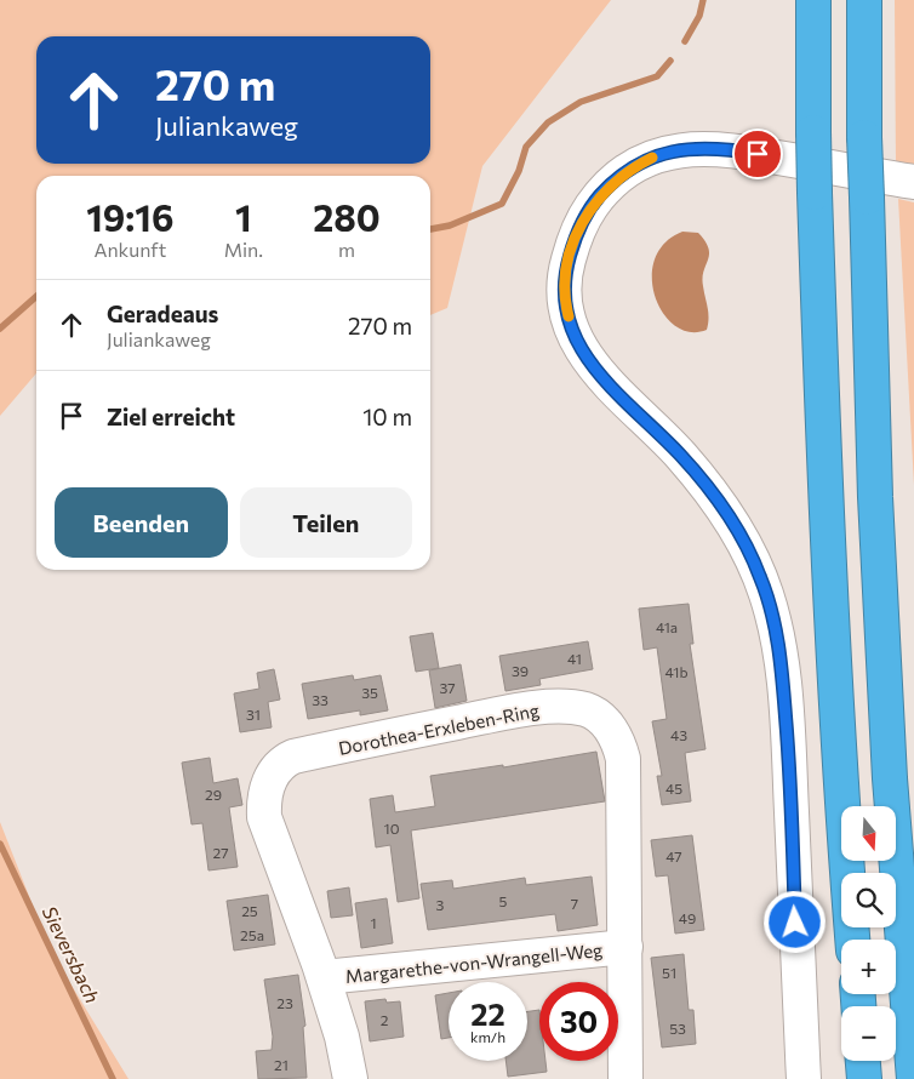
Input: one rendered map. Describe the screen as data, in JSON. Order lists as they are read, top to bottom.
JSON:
{
  "streets": {
    "street": ["Dorothea-Erxleben-Ring", "Margarethe-von-Wrangell-Weg"]
  },
  "crossings": [
    ["Dorothea-Erxleben-Ring", "Margarethe-von-Wrangell-Weg"]
  ],
  "water": ["Sieversbach"],
  "house_numbers": [
    "41a",
    "41",
    "39",
    "41b",
    "37",
    "35",
    "33",
    "31",
    "43",
    "45",
    "29",
    "10",
    "27",
    "47",
    "5",
    "7",
    "3",
    "25",
    "49",
    "1",
    "25a",
    "51",
    "23",
    "2",
    "53",
    "21"
  ],
  "north": "bottom",
  "page": {
    "turn": ["270 m", "Juliankaweg"],
    "eta": [
      "19:16",
      "Ankunft",
      "1",
      "Min.",
      "280",
      "m"
    ],
    "list": [
      {
        "name": "Geradeaus",
        "note": "Juliankaweg",
        "value": "270 m"
      },
      {
        "name": "Ziel erreicht",
        "value": "10 m"
      }
    ],
    "buttons": ["Beenden", "Teilen"],
    "map_buttons": ["+", "−"],
    "speed": "22 km/h",
    "limit": "30"
  }
}
